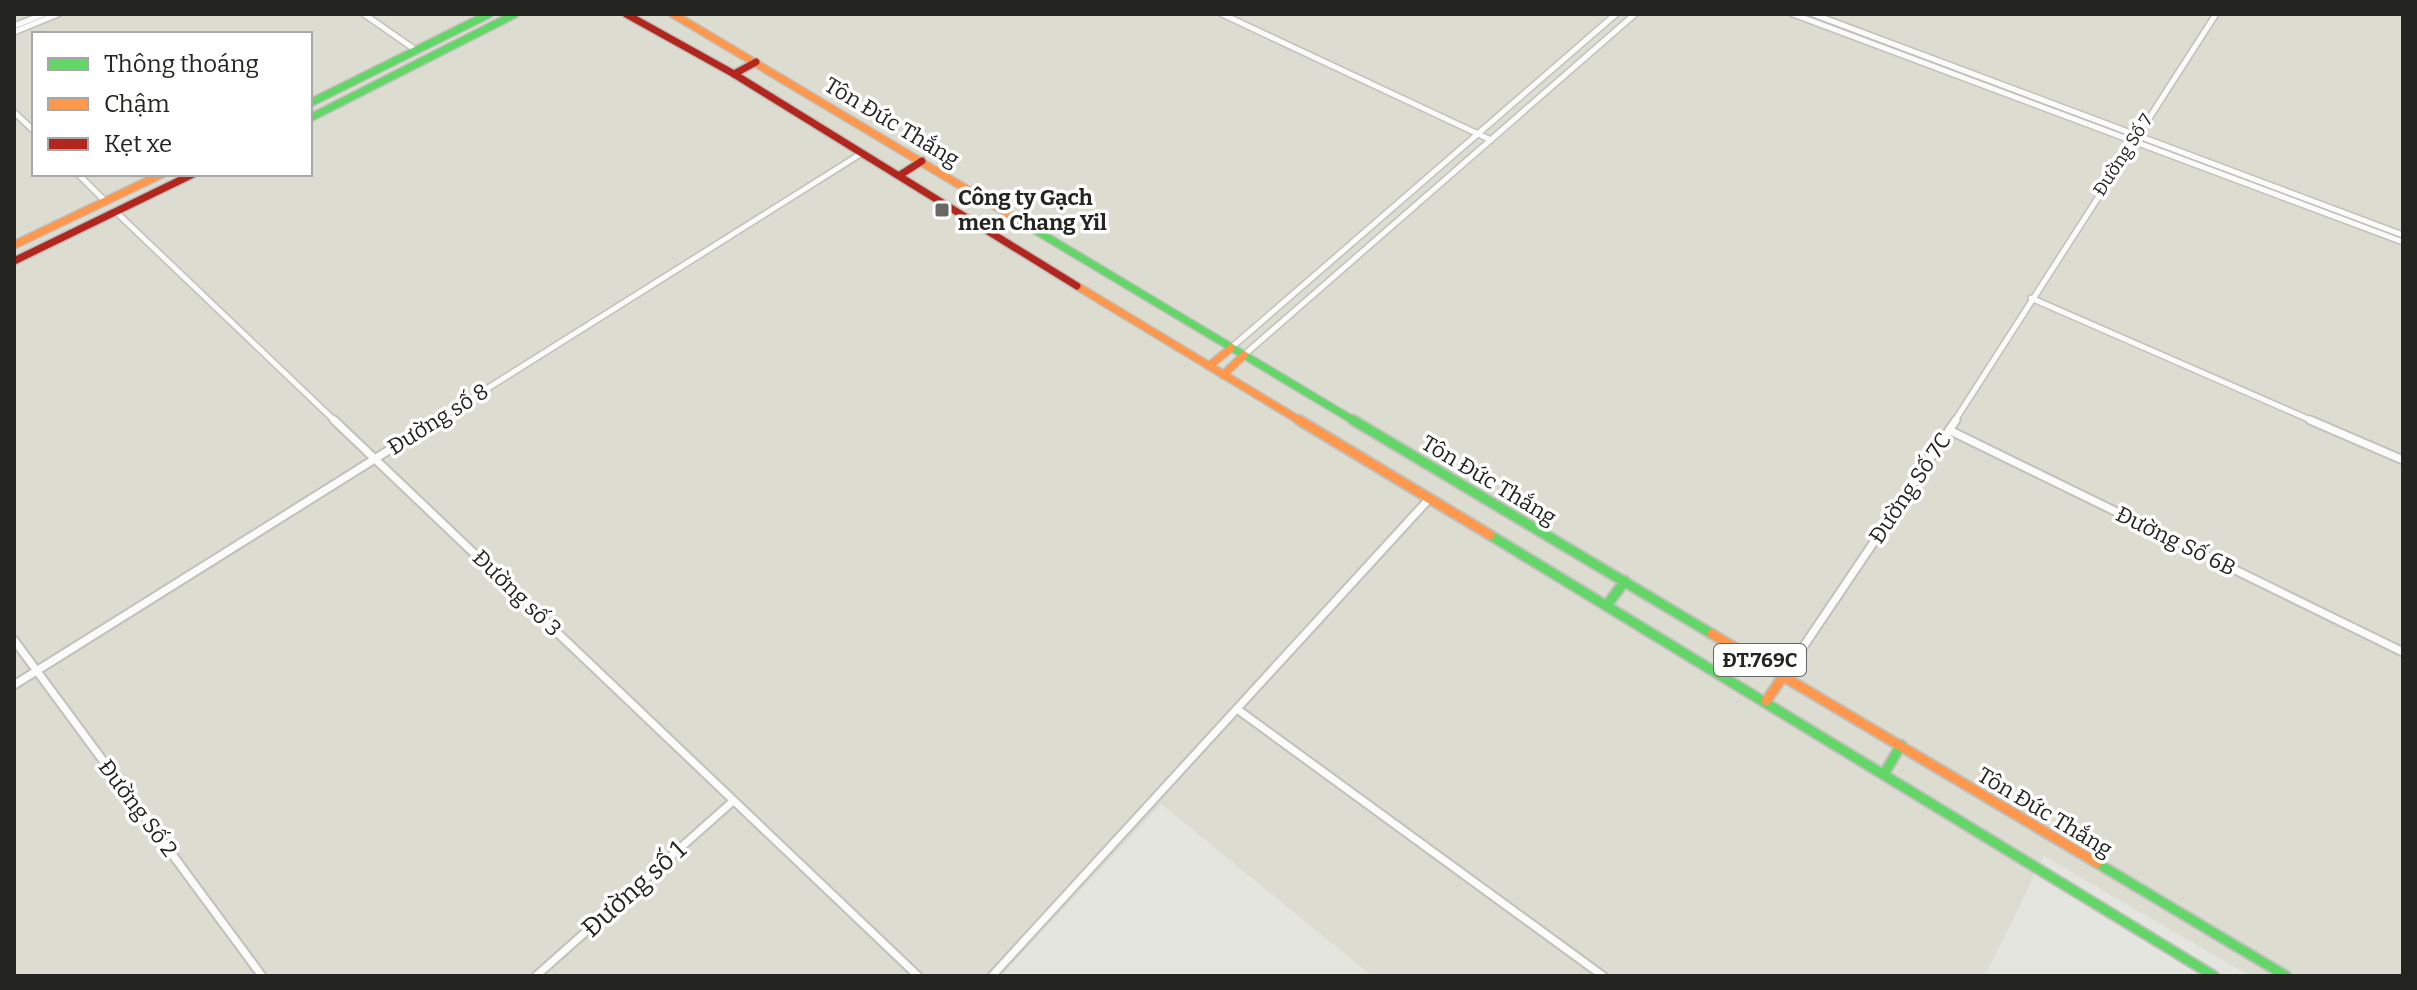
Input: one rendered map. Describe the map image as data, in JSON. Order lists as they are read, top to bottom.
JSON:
{
  "streets": {
    "main road": ["Tôn Đức Thắng", "ĐT.769C"],
    "street": [
      "Đường Số 7",
      "Đường số 8",
      "Đường Số 7C",
      "Đường Số 6B",
      "Đường số 3",
      "Đường Số 2",
      "Đường số 1"
    ]
  },
  "crossings": [
    ["Tôn Đức Thắng", "Đường số 8"],
    ["Tôn Đức Thắng", "Đường Số 7C"],
    ["Đường Số 7", "Đường Số 7C"],
    ["Đường số 8", "Đường số 3"],
    ["Đường số 8", "Đường Số 2"],
    ["Đường Số 7C", "Đường Số 6B"],
    ["Đường số 3", "Đường số 1"]
  ],
  "places": {
    "transit": ["Công ty Gạch men Chang Yil"]
  },
  "legend": ["Thông thoáng", "Chậm", "Kẹt xe"]
}
